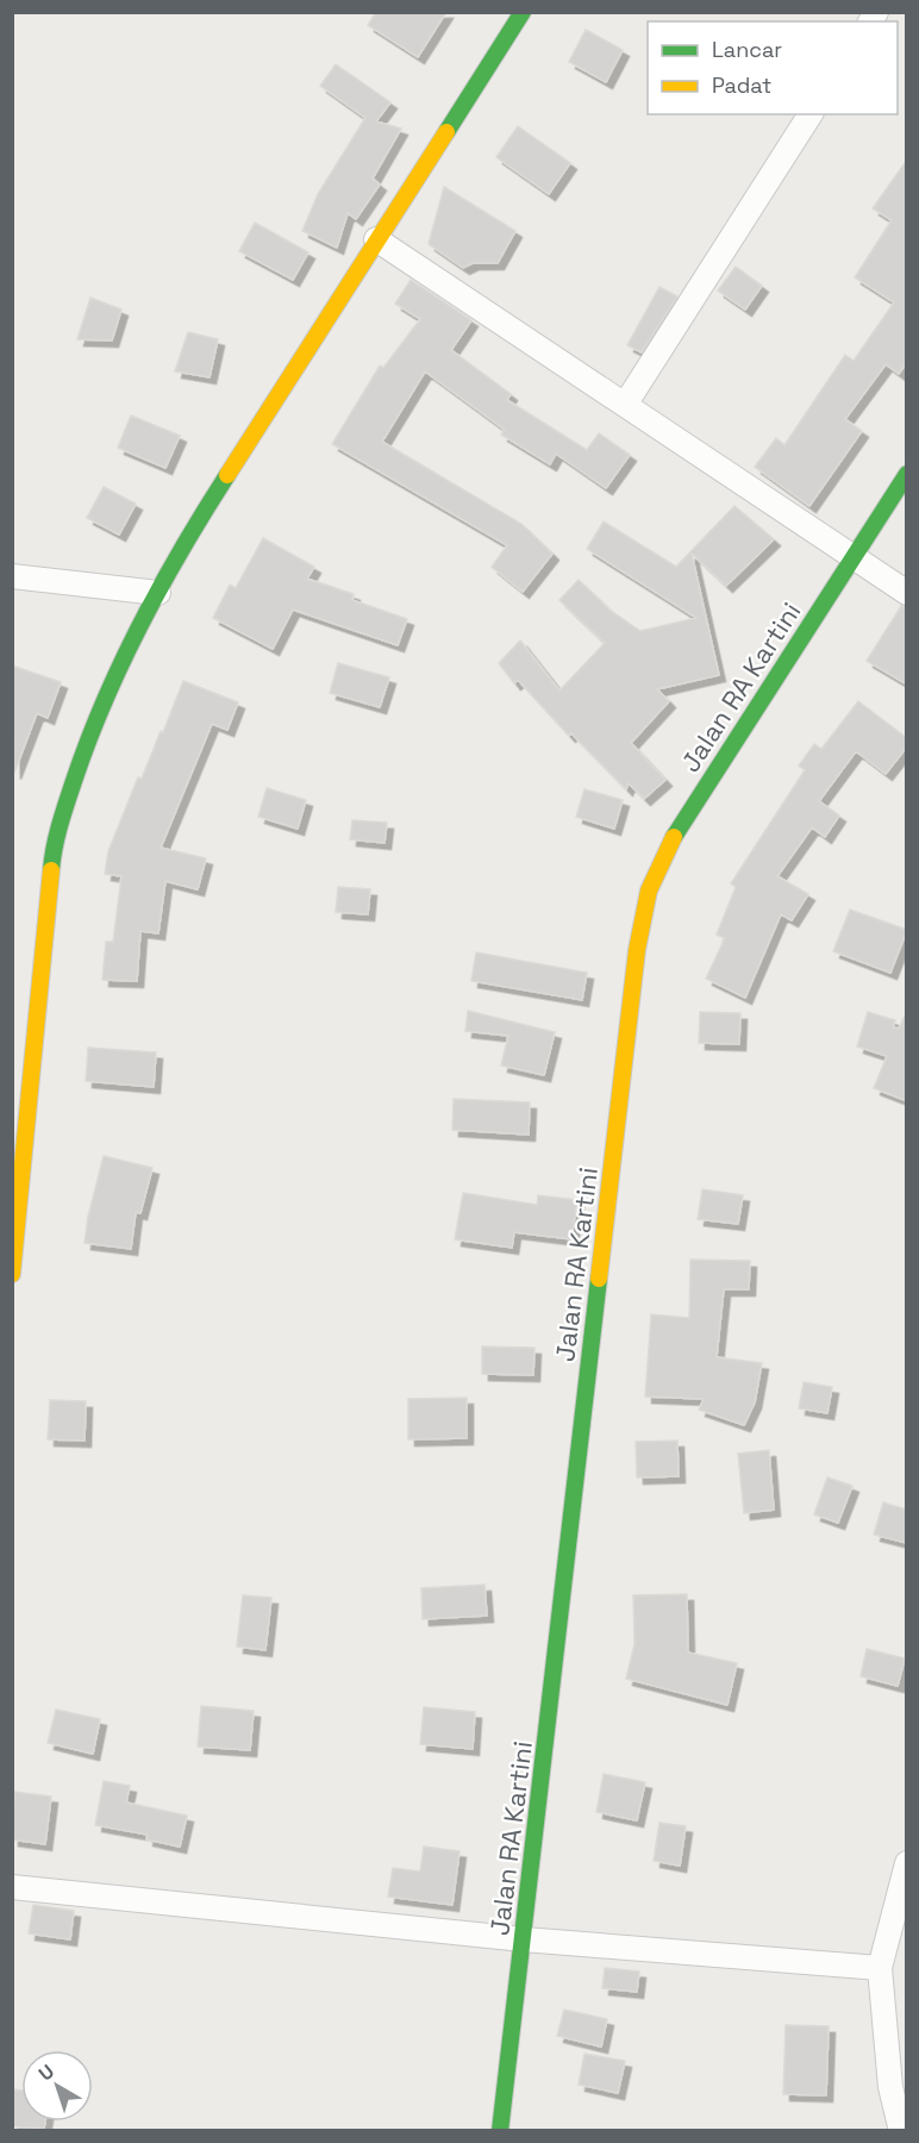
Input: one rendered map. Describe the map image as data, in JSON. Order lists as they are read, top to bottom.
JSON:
{
  "streets": {
    "main road": ["Jalan RA Kartini"]
  },
  "legend": ["Lancar", "Padat"],
  "north": "top left"
}
